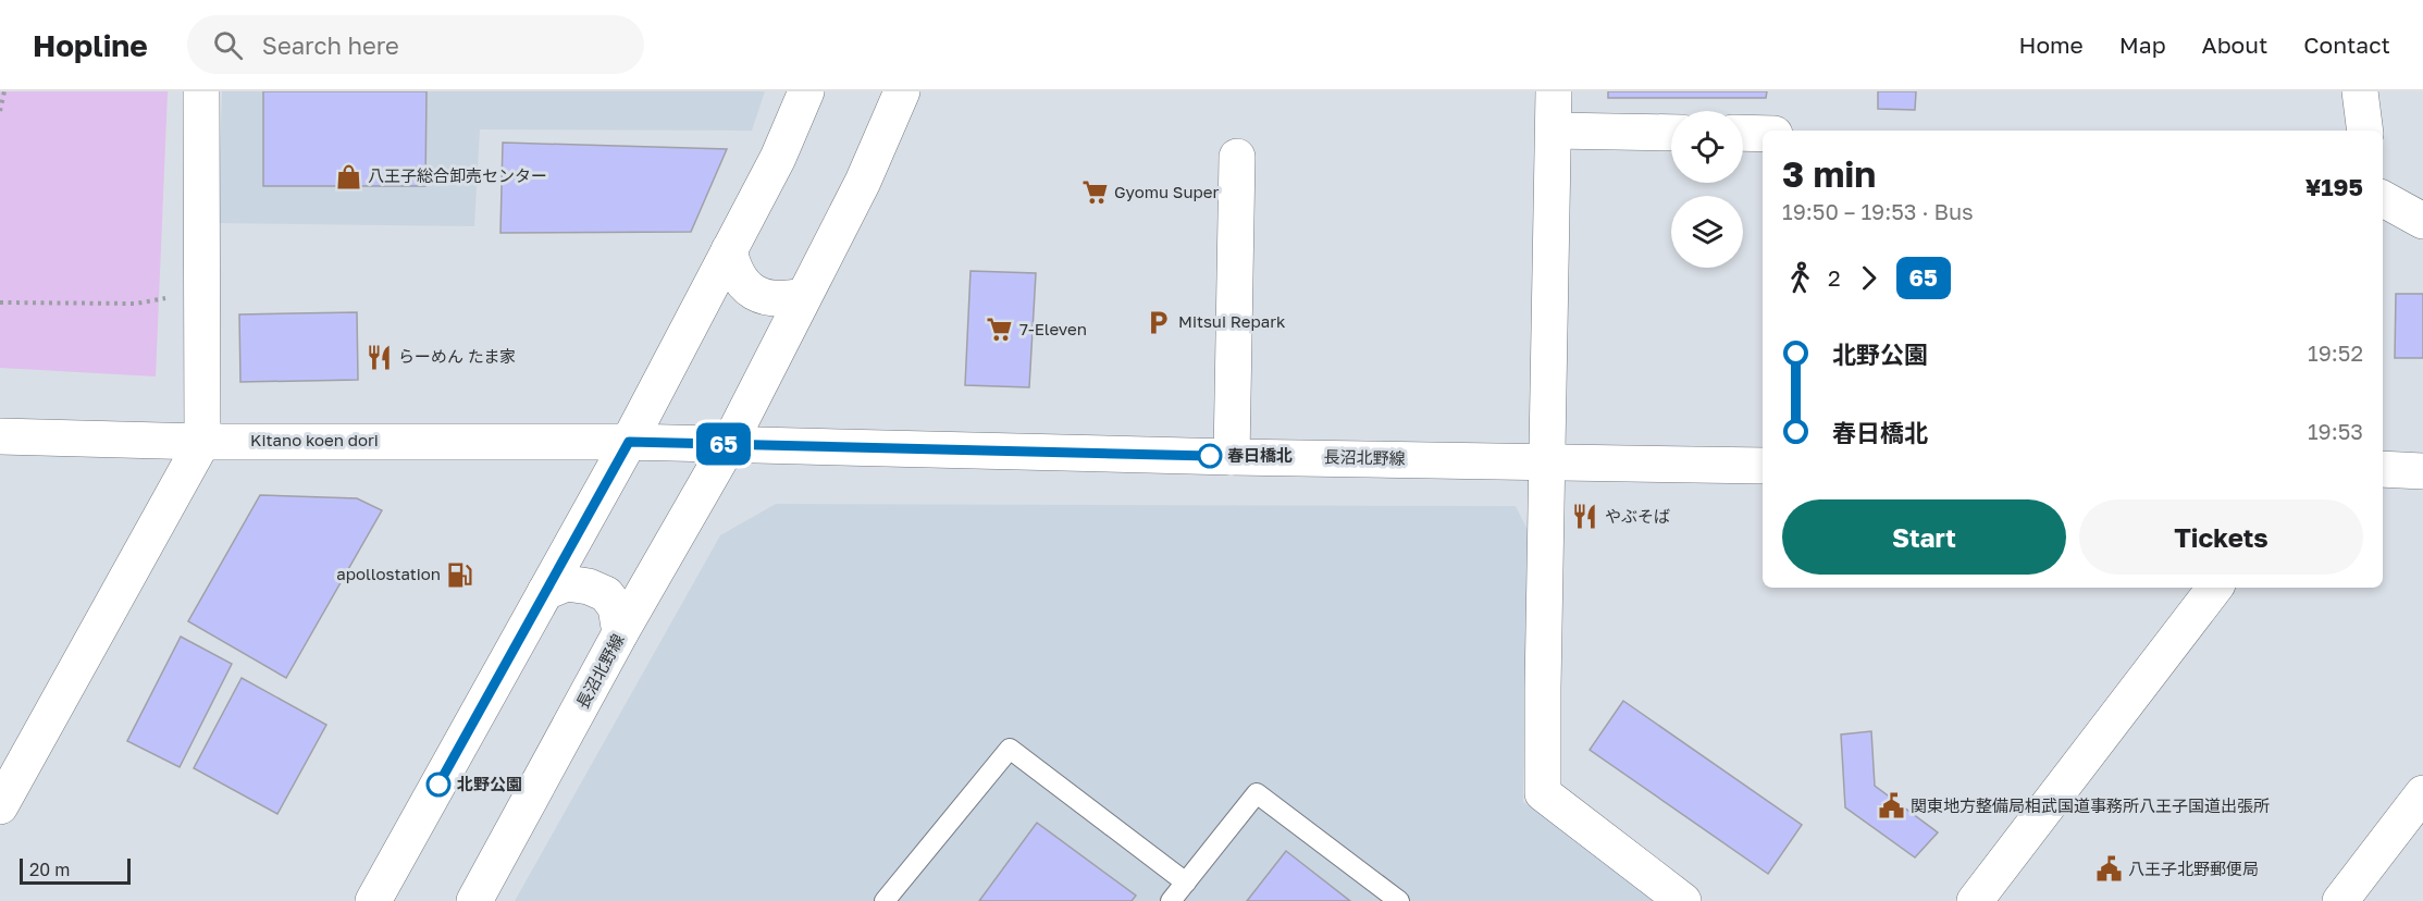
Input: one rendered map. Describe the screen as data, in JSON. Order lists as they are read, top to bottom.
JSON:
{
  "streets": {
    "street": ["Kitano koen dori", "長沼北野線"]
  },
  "crossings": [
    ["Kitano koen dori", "長沼北野線"]
  ],
  "places": {
    "shop": ["八王子総合卸売センター"],
    "supermarket": ["Gyomu Super", "7-Eleven"],
    "parking": ["Mitsui Repark"],
    "restaurant": ["らーめん たま家", "やぶそば"],
    "other": ["春日橋北", "北野公園"],
    "fuel station": ["apollostation"],
    "public building": ["関東地方整備局相武国道事務所八王子国道出張所", "八王子北野郵便局"]
  },
  "lines": ["bus line 65"],
  "scale_bar": "20 m",
  "page": {
    "header": "Hopline",
    "search": "Search here",
    "nav": [
      "Home",
      "Map",
      "About",
      "Contact"
    ],
    "on_map": "65",
    "heading": ["3 min", "19:50 – 19:53 · Bus", "¥195"],
    "legs": ["2", "65"],
    "list": [
      {
        "name": "北野公園",
        "value": "19:52"
      },
      {
        "name": "春日橋北",
        "value": "19:53"
      }
    ],
    "buttons": ["Start", "Tickets"],
    "scale": "20 m"
  }
}
